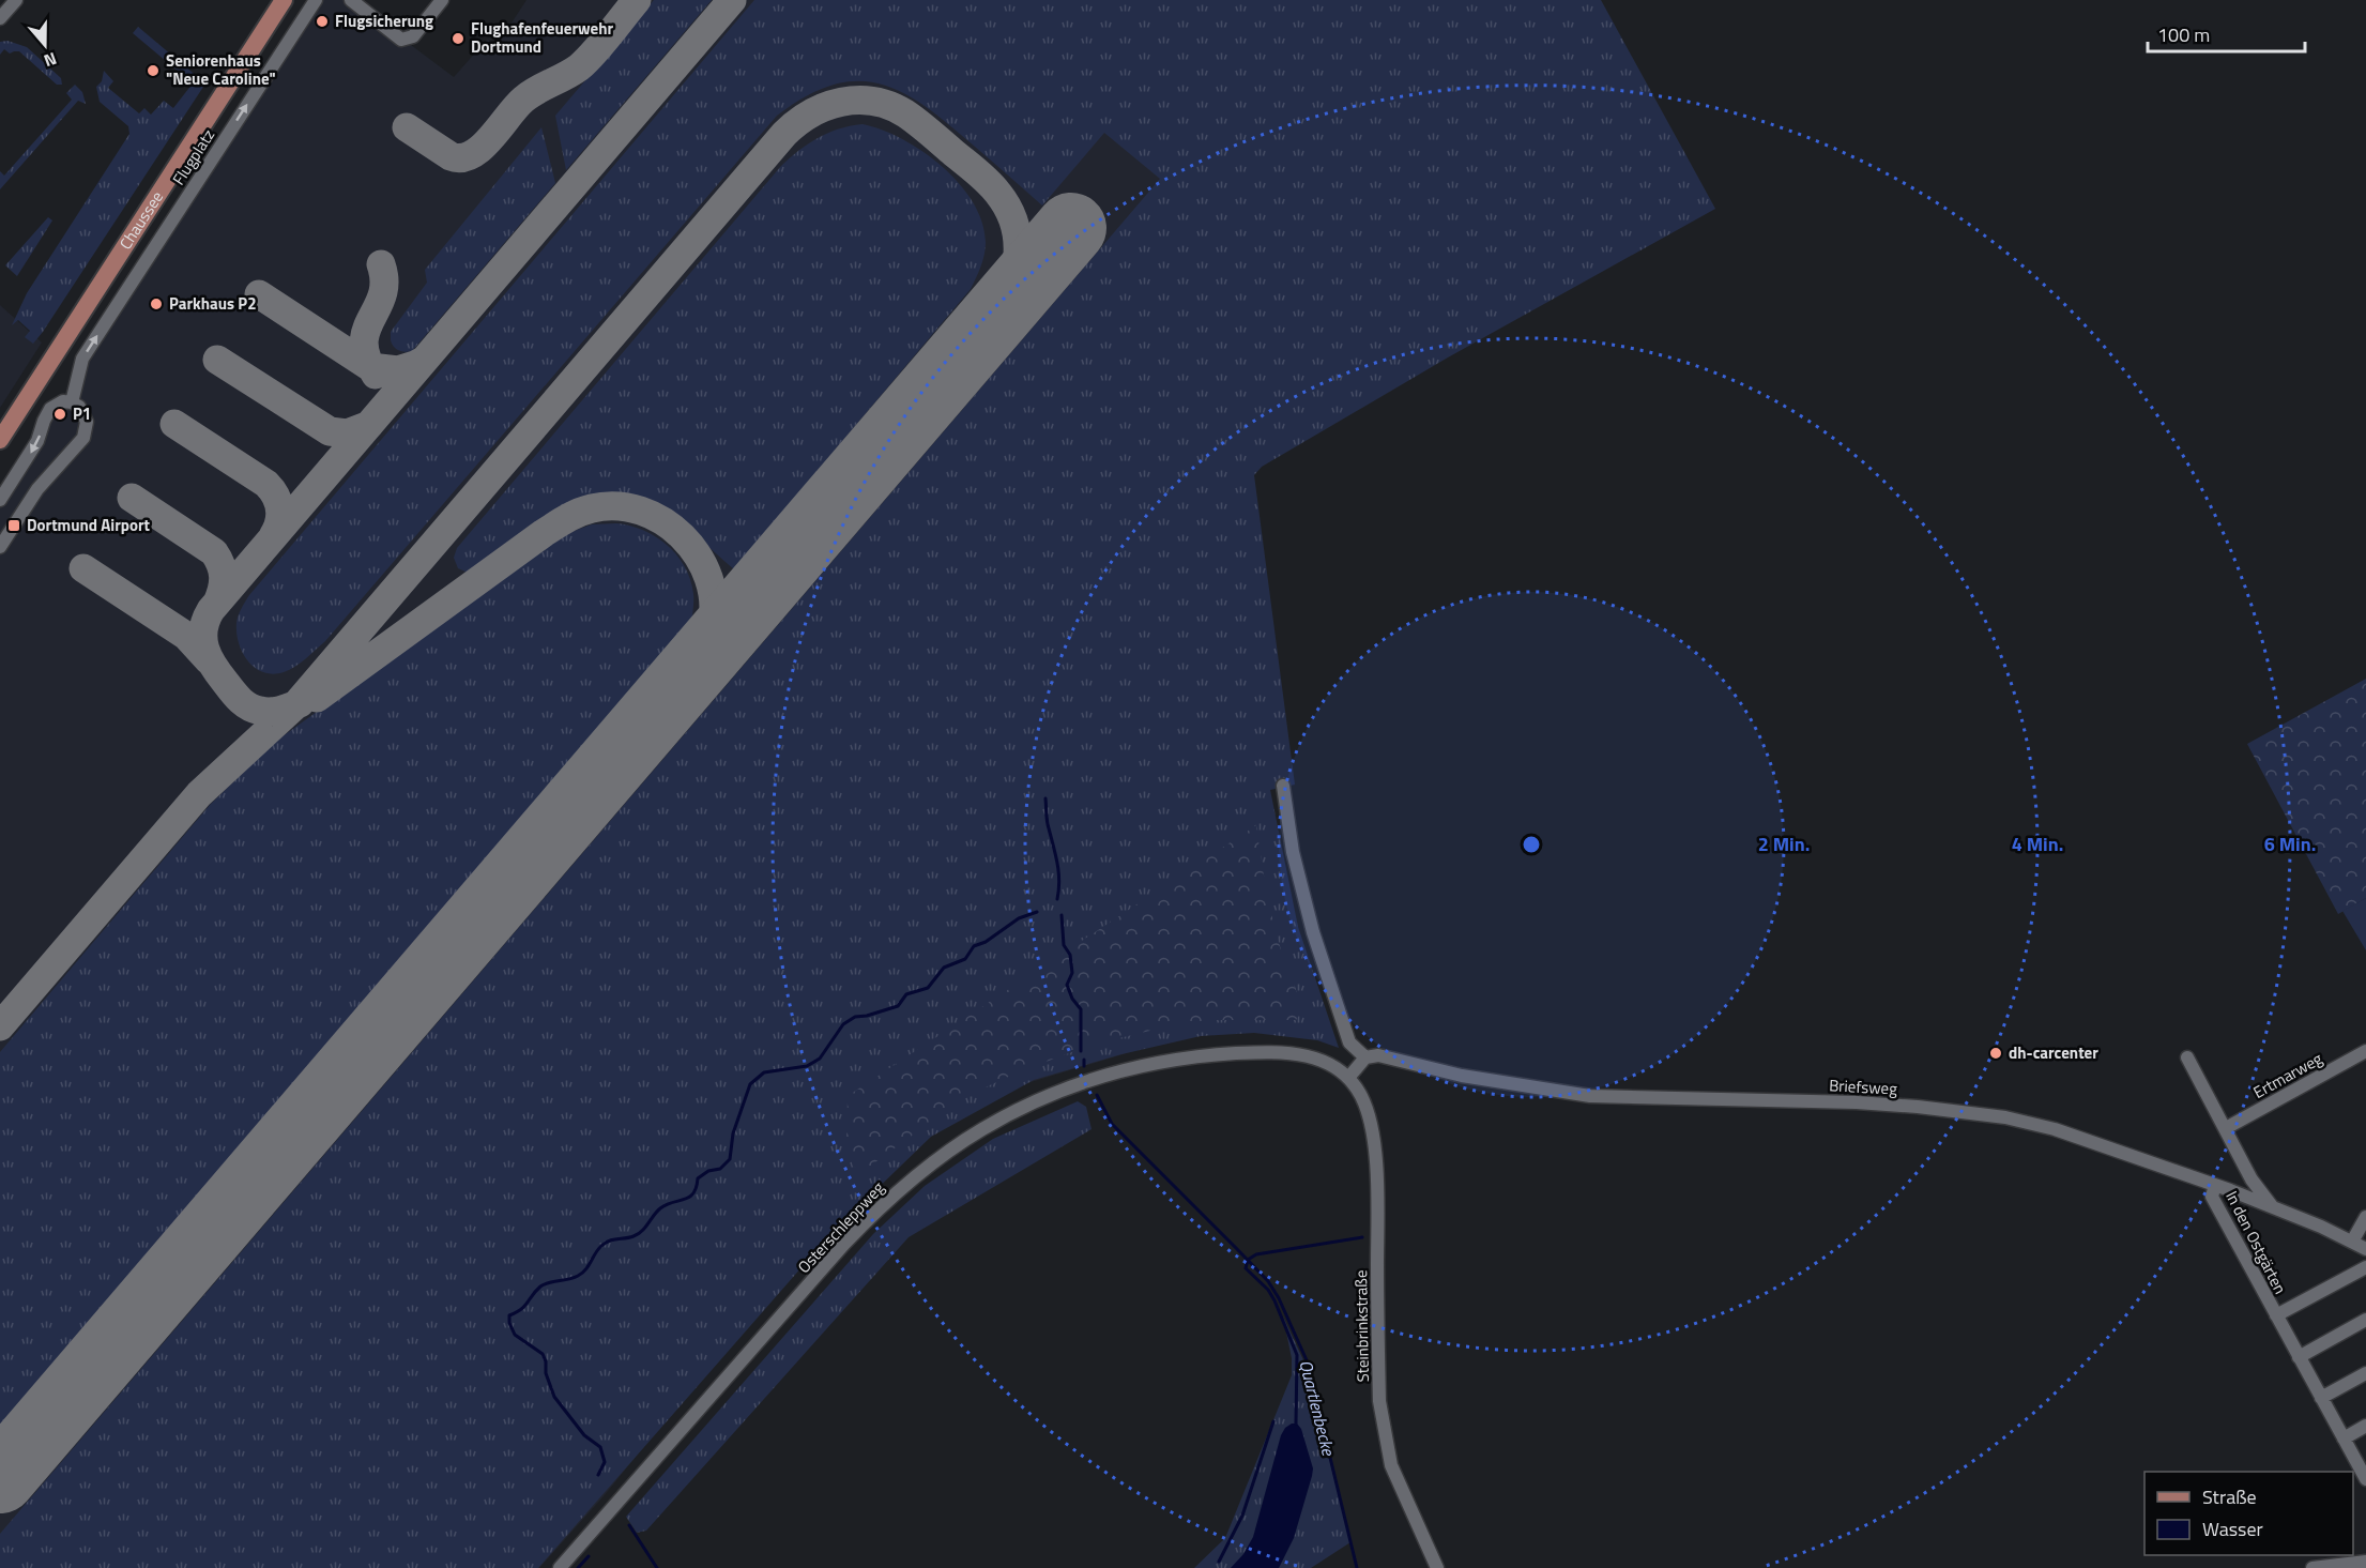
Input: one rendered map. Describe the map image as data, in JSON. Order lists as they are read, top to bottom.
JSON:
{
  "streets": {
    "main road": ["Chaussee"],
    "street": [
      "Flugplatz",
      "Ertmarweg",
      "Briefsweg",
      "Osterschleppweg",
      "In den Ostgärten",
      "Steinbrinkstraße"
    ]
  },
  "crossings": [
    ["Briefsweg", "In den Ostgärten"],
    ["Osterschleppweg", "Steinbrinkstraße"]
  ],
  "one_way": ["Flugplatz"],
  "water": ["Quartlenbecke"],
  "places": {
    "other": [
      "Flugsicherung",
      "Flughafenfeuerwehr Dortmund",
      "Seniorenhaus \"Neue Caroline\"",
      "Parkhaus P2",
      "P1",
      "dh-carcenter"
    ],
    "transit": ["Dortmund Airport"]
  },
  "legend": ["Straße", "Wasser"],
  "scale_bar": "100 m",
  "north": "bottom",
  "rings": ["2 Min.", "4 Min.", "6 Min."]
}
